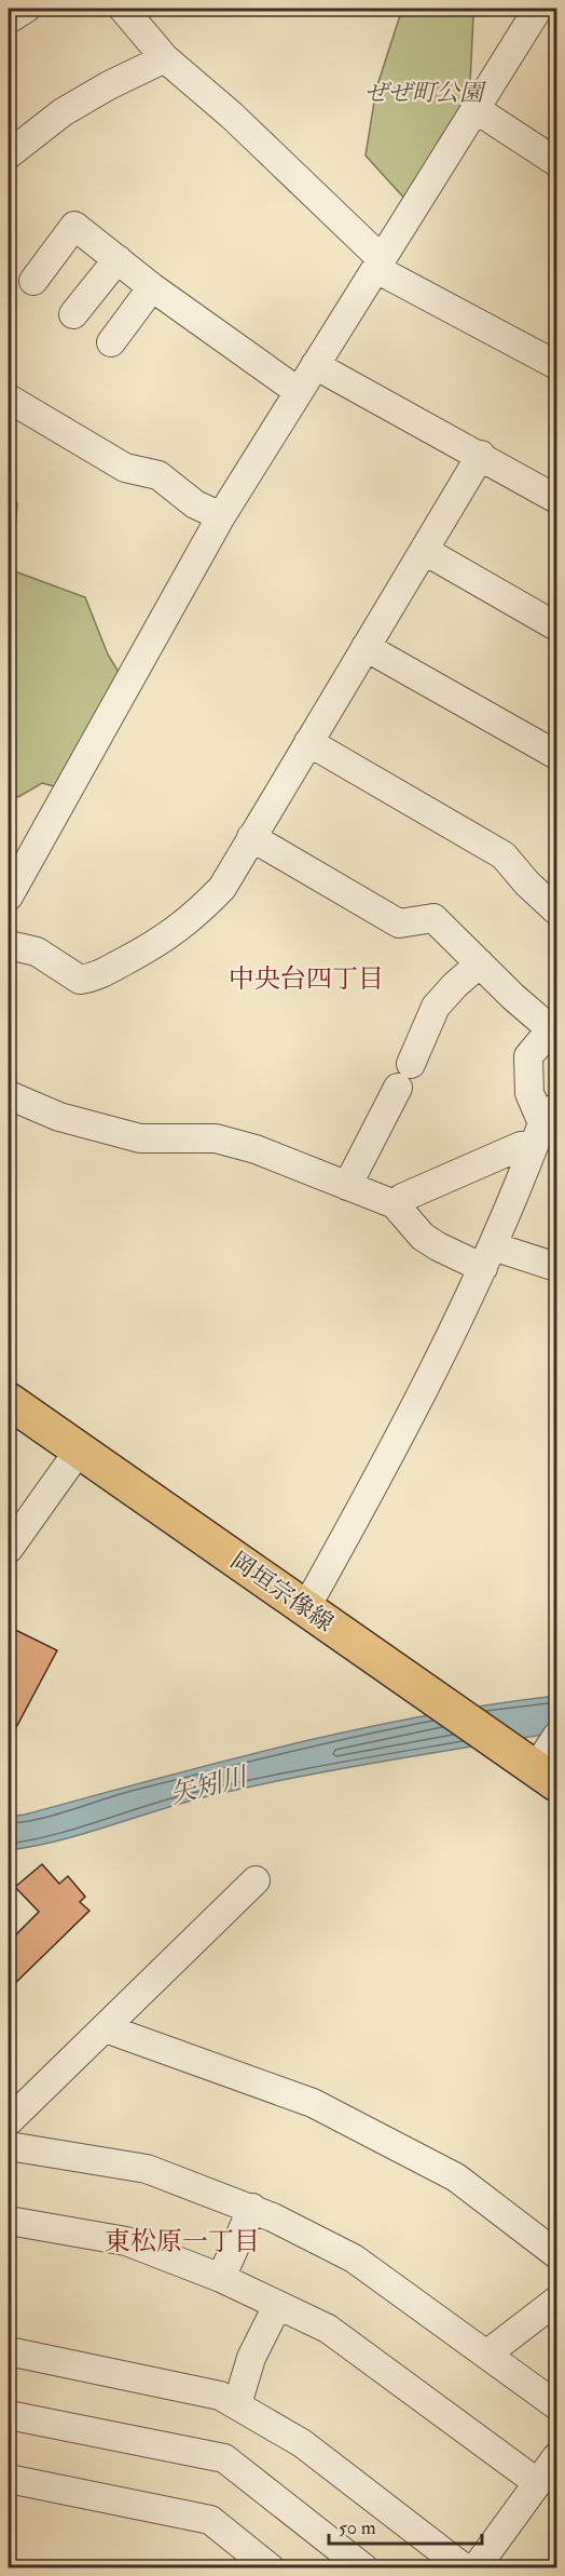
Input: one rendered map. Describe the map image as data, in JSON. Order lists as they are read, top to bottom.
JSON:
{
  "streets": {
    "main road": ["岡垣宗像線"]
  },
  "districts": ["中央台四丁目", "東松原一丁目"],
  "water": ["矢矧川"],
  "parks": ["ぜぜ町公園"],
  "scale_bar": "50 m"
}
